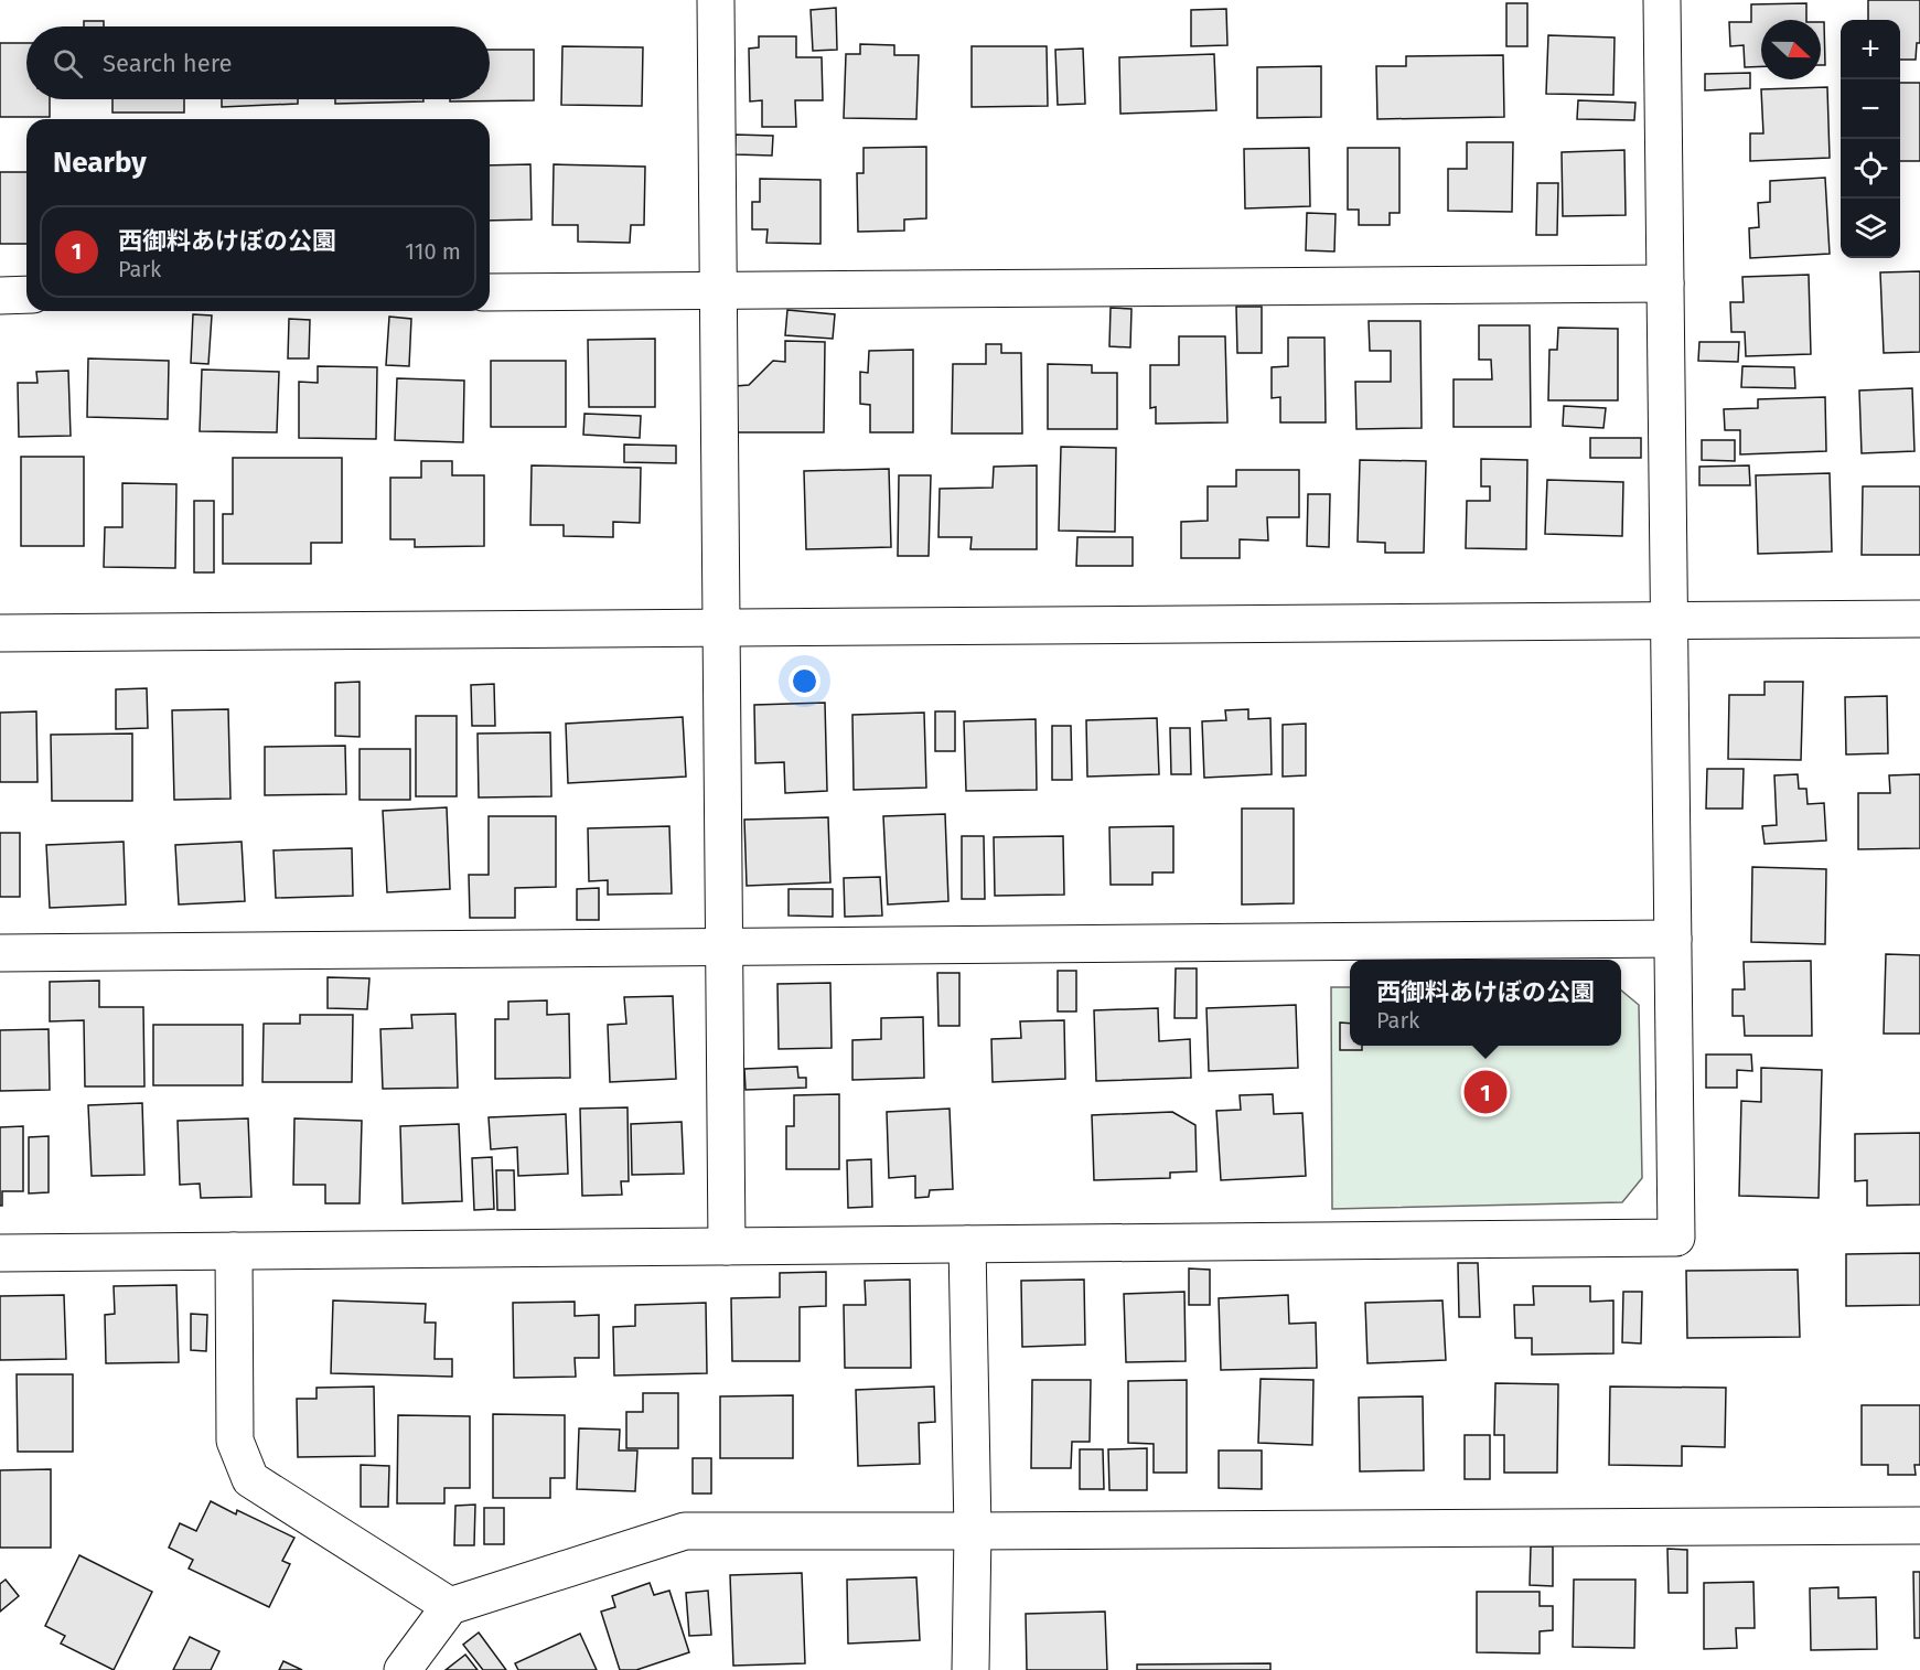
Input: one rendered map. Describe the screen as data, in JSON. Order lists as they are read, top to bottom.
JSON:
{
  "north": "right",
  "page": {
    "map_buttons": ["+", "−"],
    "search": "Search here",
    "heading": "Nearby",
    "list": [
      {
        "mark": "1",
        "name": "西御料あけぼの公園",
        "note": "Park",
        "value": "110 m"
      }
    ],
    "popup": ["西御料あけぼの公園", "Park"],
    "pins": "1"
  }
}
